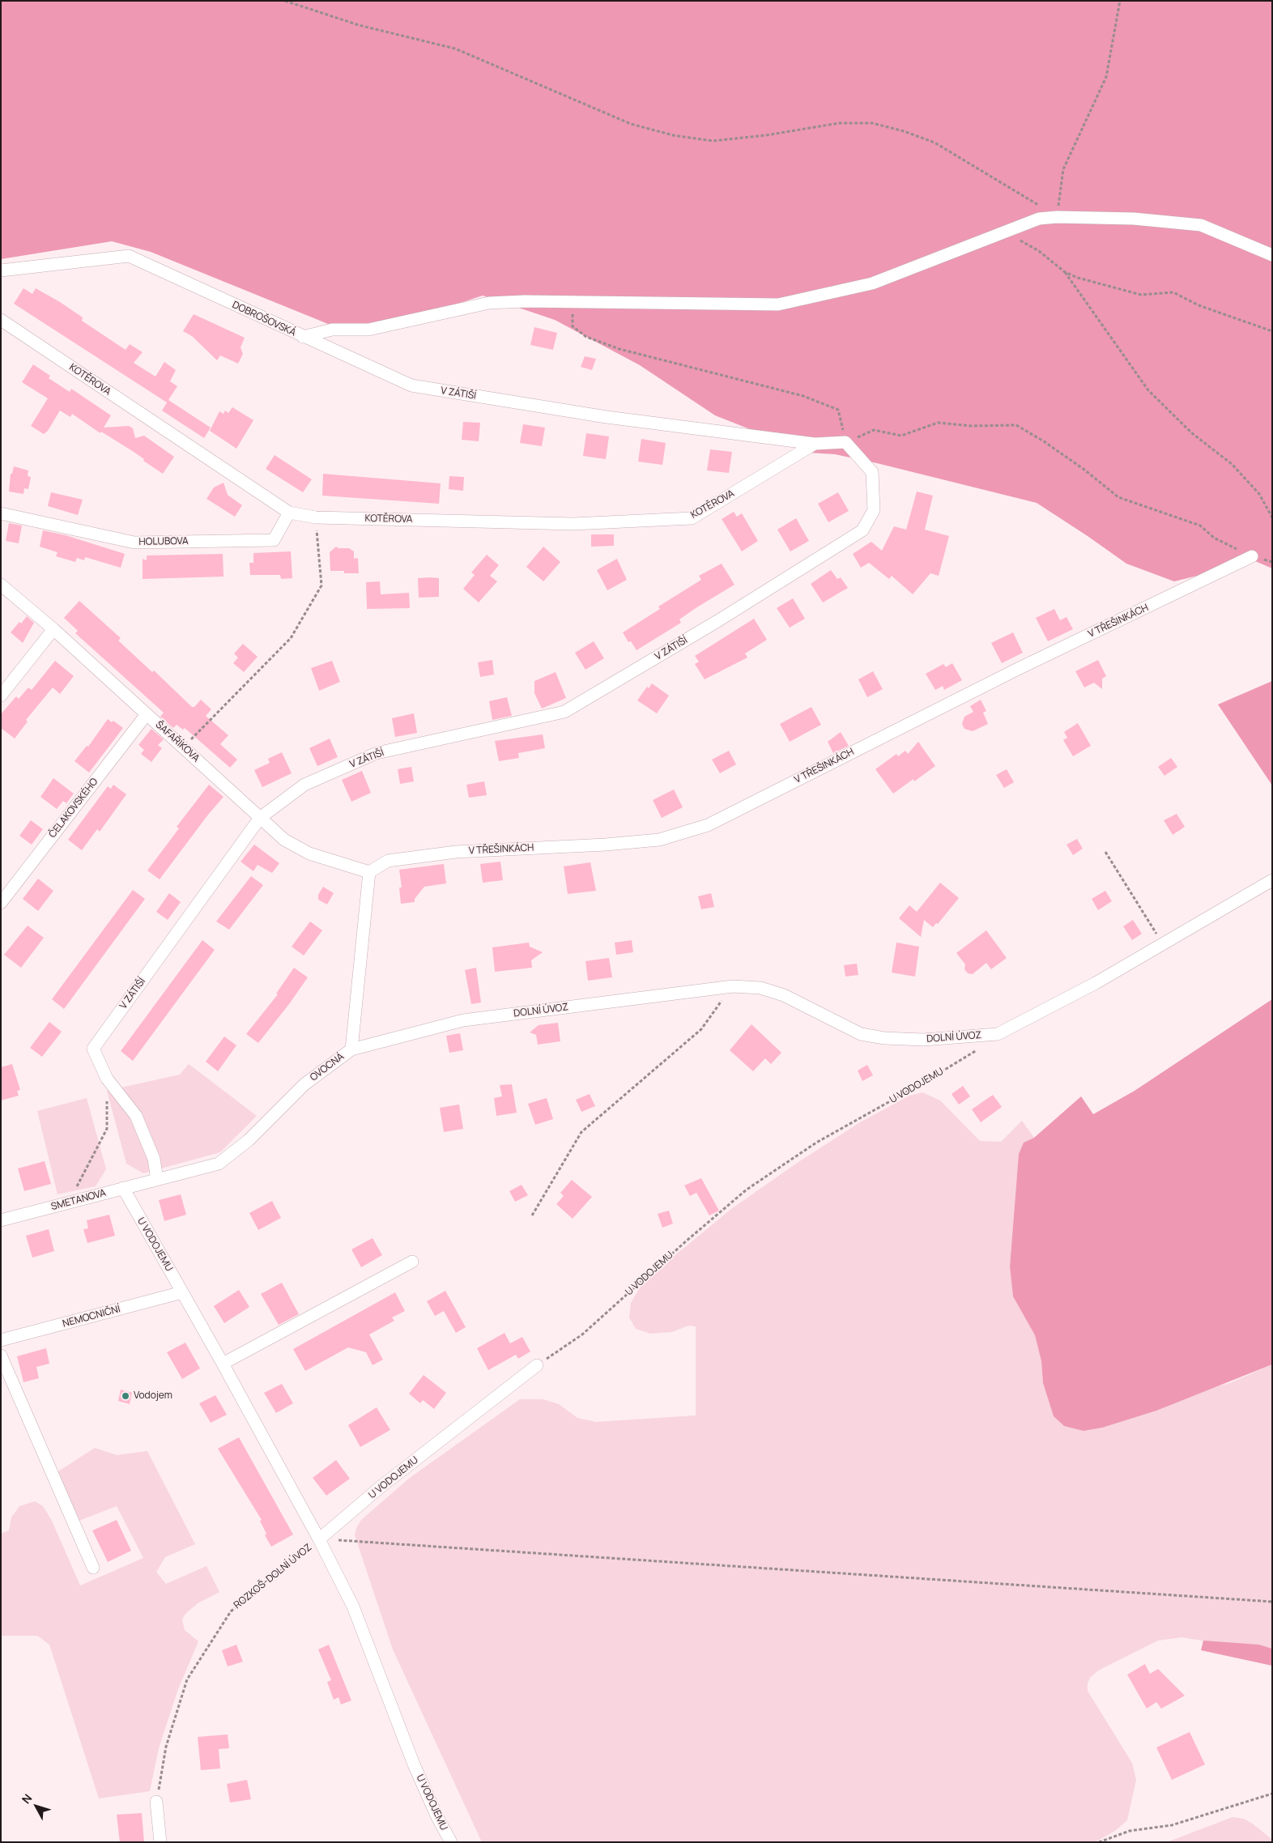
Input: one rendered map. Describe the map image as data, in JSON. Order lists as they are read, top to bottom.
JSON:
{
  "streets": {
    "street": [
      "DOBROŠOVSKÁ",
      "KOTĚROVA",
      "V ZÁTIŠÍ",
      "HOLUBOVA",
      "V TŘEŠINKÁCH",
      "ŠAFAŘÍKOVA",
      "ČELAKOVSKÉHO",
      "DOLNÍ ÚVOZ",
      "OVOCNÁ",
      "U VODOJEMU",
      "SMETANOVA",
      "NEMOCNIČNÍ"
    ],
    "path": ["ROZKOŠ-DOLNÍ ÚVOZ"]
  },
  "crossings": [
    ["DOBROŠOVSKÁ", "V ZÁTIŠÍ"],
    ["KOTĚROVA", "V ZÁTIŠÍ"],
    ["KOTĚROVA", "HOLUBOVA"],
    ["V ZÁTIŠÍ", "ŠAFAŘÍKOVA"],
    ["V ZÁTIŠÍ", "OVOCNÁ"],
    ["V ZÁTIŠÍ", "SMETANOVA"],
    ["V TŘEŠINKÁCH", "ŠAFAŘÍKOVA"],
    ["V TŘEŠINKÁCH", "OVOCNÁ"],
    ["ŠAFAŘÍKOVA", "ČELAKOVSKÉHO"],
    ["ŠAFAŘÍKOVA", "OVOCNÁ"],
    ["DOLNÍ ÚVOZ", "OVOCNÁ"],
    ["OVOCNÁ", "SMETANOVA"],
    ["U VODOJEMU", "SMETANOVA"],
    ["U VODOJEMU", "NEMOCNIČNÍ"],
    ["U VODOJEMU", "ROZKOŠ-DOLNÍ ÚVOZ"]
  ],
  "places": ["Vodojem"],
  "north": "top left"
}
